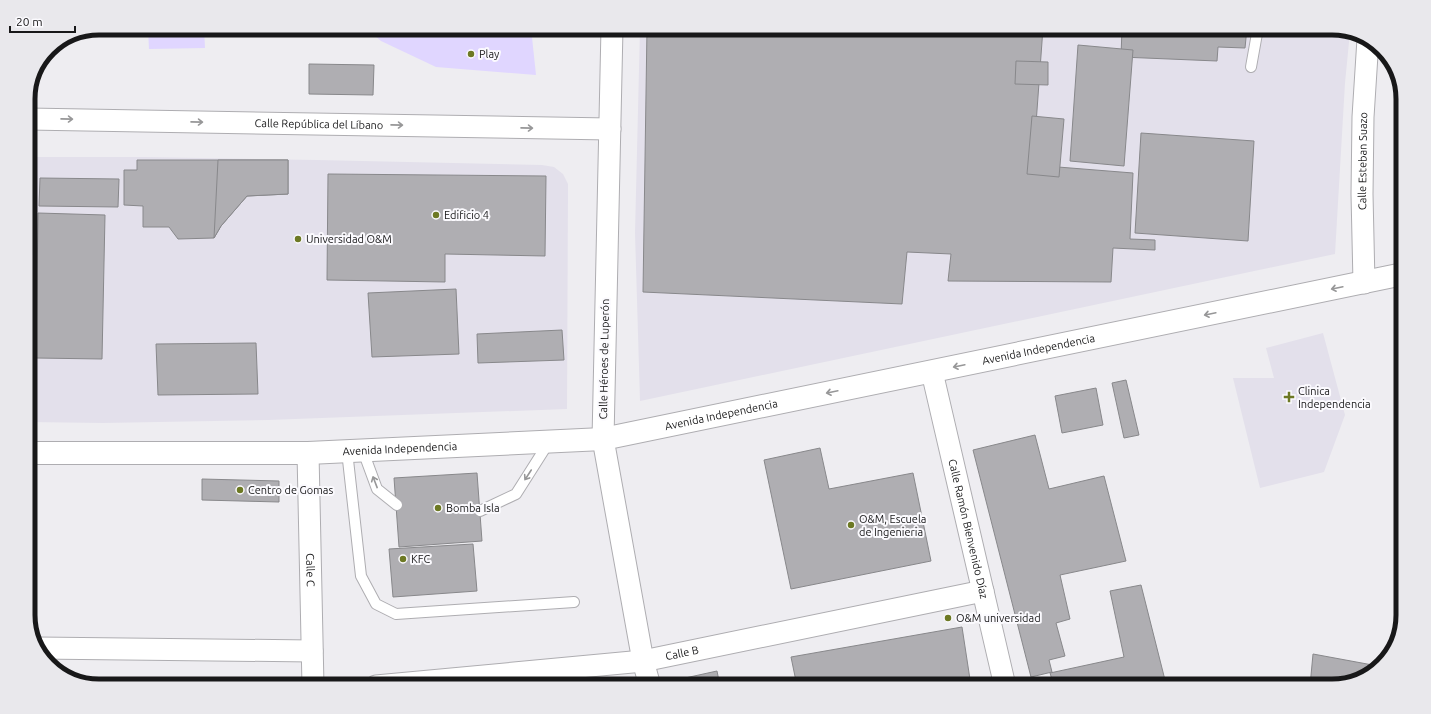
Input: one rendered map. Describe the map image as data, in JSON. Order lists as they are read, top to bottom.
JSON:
{
  "streets": {
    "main road": ["Avenida Independencia"],
    "street": [
      "Calle República del Líbano",
      "Calle Esteban Suazo",
      "Calle Héroes de Luperón",
      "Calle Ramón Bienvenido Díaz",
      "Calle C",
      "Calle B"
    ]
  },
  "crossings": [
    ["Calle República del Líbano", "Calle Héroes de Luperón"],
    ["Calle Esteban Suazo", "Avenida Independencia"],
    ["Avenida Independencia", "Calle Héroes de Luperón"],
    ["Avenida Independencia", "Calle Ramón Bienvenido Díaz"],
    ["Avenida Independencia", "Calle C"],
    ["Calle Héroes de Luperón", "Calle B"],
    ["Calle Ramón Bienvenido Díaz", "Calle B"]
  ],
  "one_way": ["Calle República del Líbano", "Avenida Independencia"],
  "places": {
    "other": [
      "Play",
      "Edificio 4",
      "Universidad O&M",
      "Centro de Gomas",
      "Bomba Isla",
      "O&M, Escuela de Ingenieria",
      "KFC",
      "O&M universidad"
    ],
    "health": ["Clinica Independencia"]
  },
  "scale_bar": "20 m"
}
